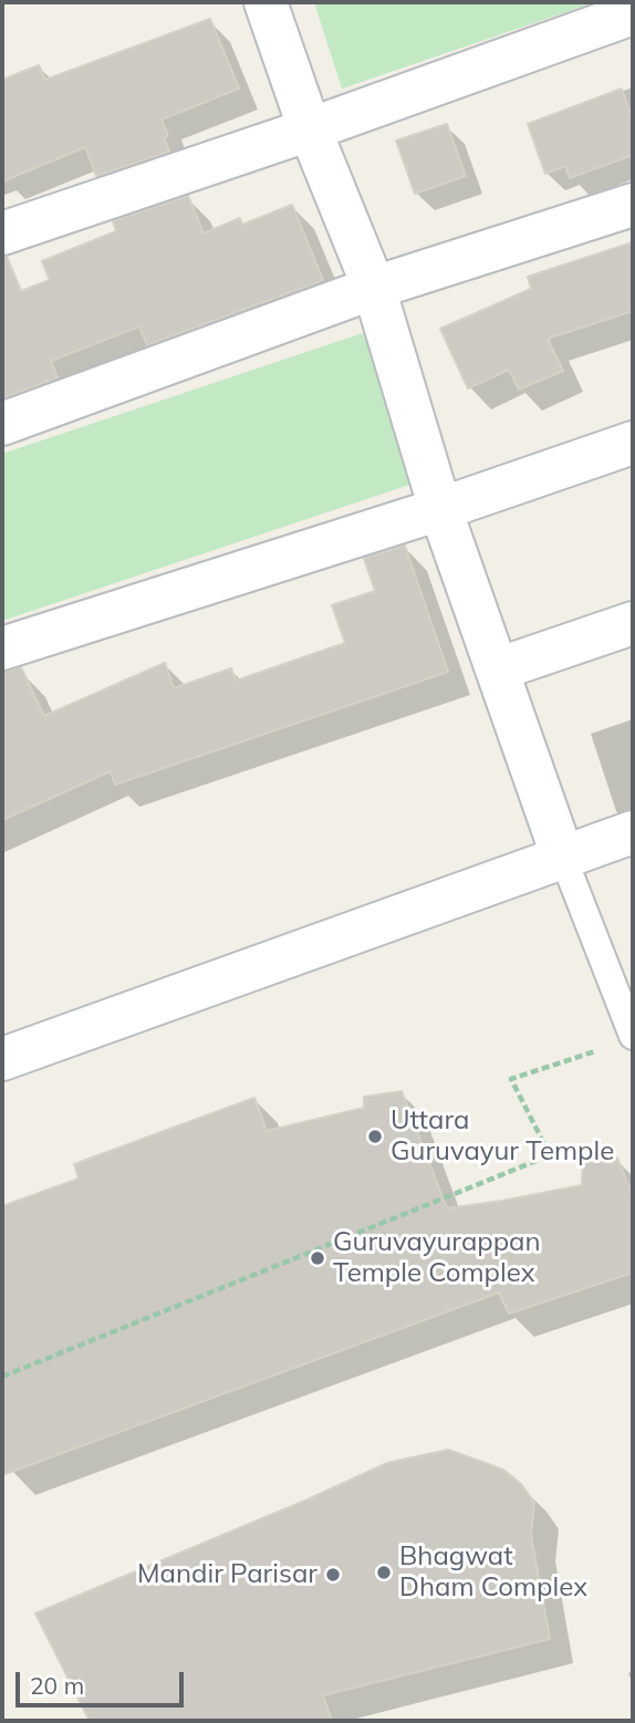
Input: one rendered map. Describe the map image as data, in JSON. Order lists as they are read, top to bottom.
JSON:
{
  "places": [
    "Uttara Guruvayur Temple",
    "Guruvayurappan Temple Complex",
    "Bhagwat Dham Complex",
    "Mandir Parisar"
  ],
  "scale_bar": "20 m"
}
